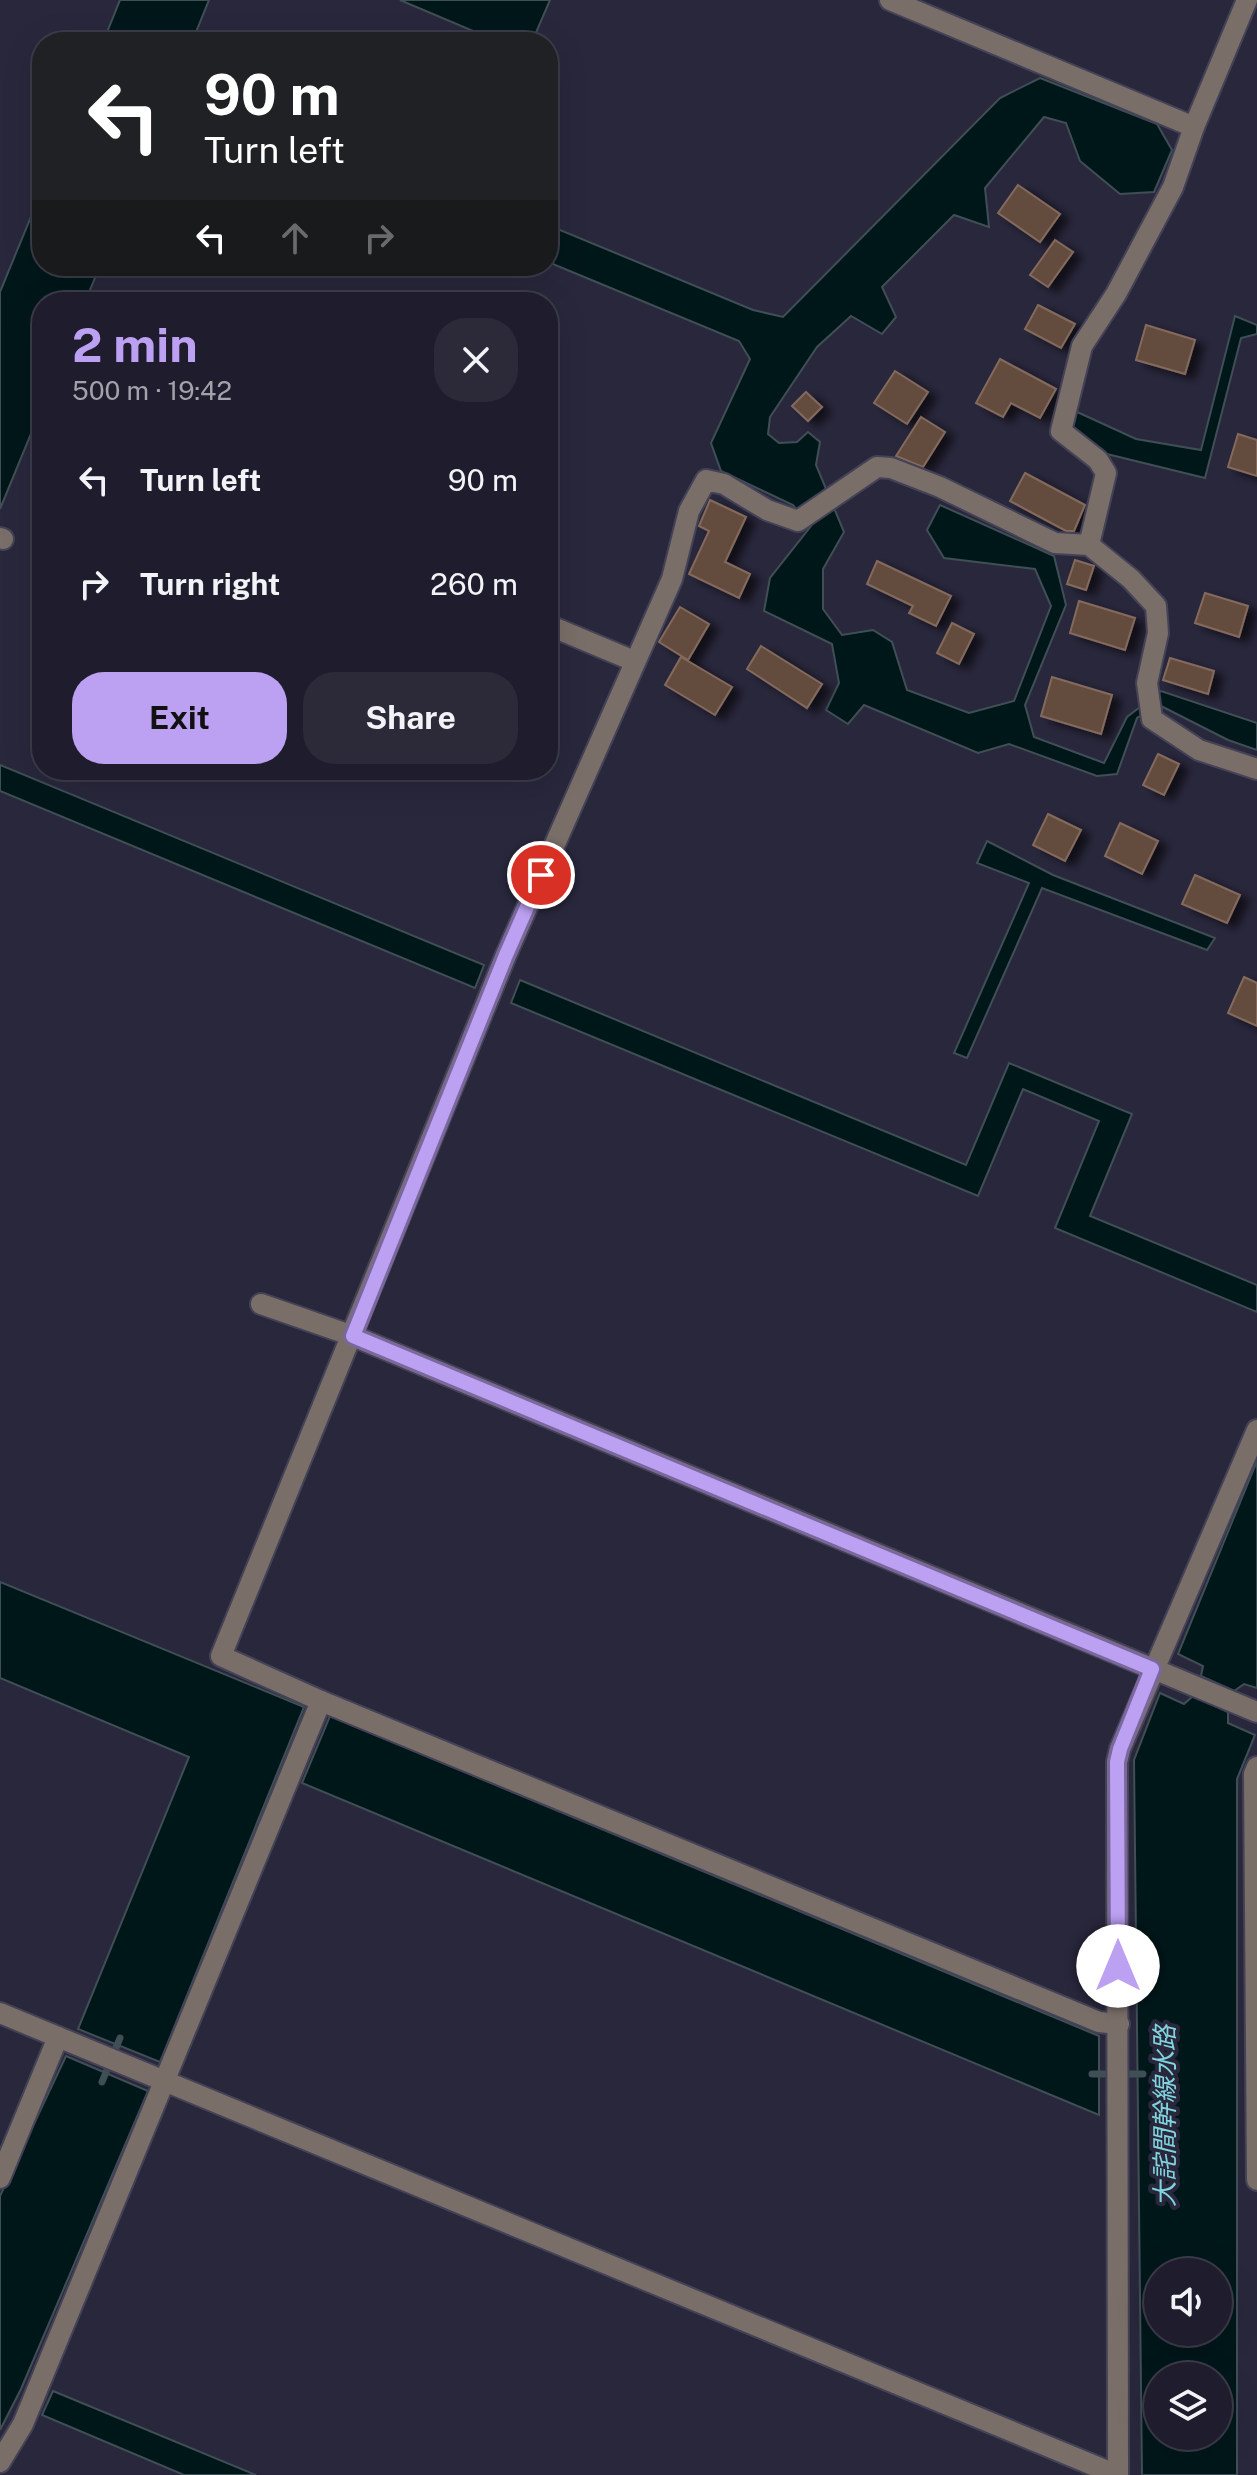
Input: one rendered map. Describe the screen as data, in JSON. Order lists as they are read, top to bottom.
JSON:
{
  "water": ["大詫間幹線水路"],
  "page": {
    "turn": ["90 m", "Turn left"],
    "heading": ["2 min", "500 m · 19:42"],
    "list": [
      {
        "name": "Turn left",
        "value": "90 m"
      },
      {
        "name": "Turn right",
        "value": "260 m"
      }
    ],
    "buttons": ["Exit", "Share"]
  }
}
